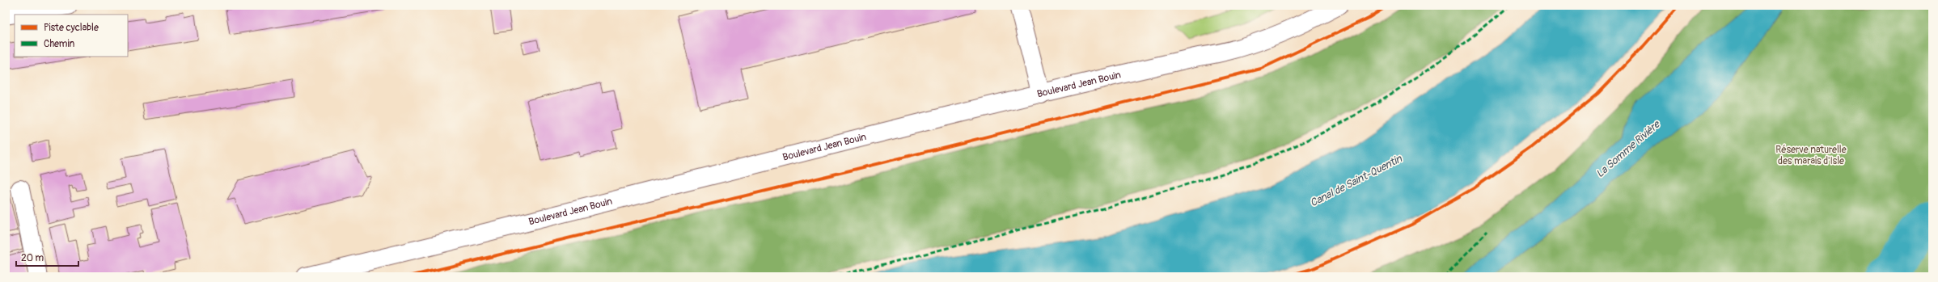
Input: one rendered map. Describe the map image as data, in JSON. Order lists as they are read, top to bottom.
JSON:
{
  "streets": {
    "street": ["Boulevard Jean Bouin"]
  },
  "water": ["La Somme Rivière", "Canal de Saint-Quentin"],
  "parks": ["Réserve naturelle des marais d'Isle"],
  "legend": ["Piste cyclable", "Chemin"],
  "scale_bar": "20 m"
}
